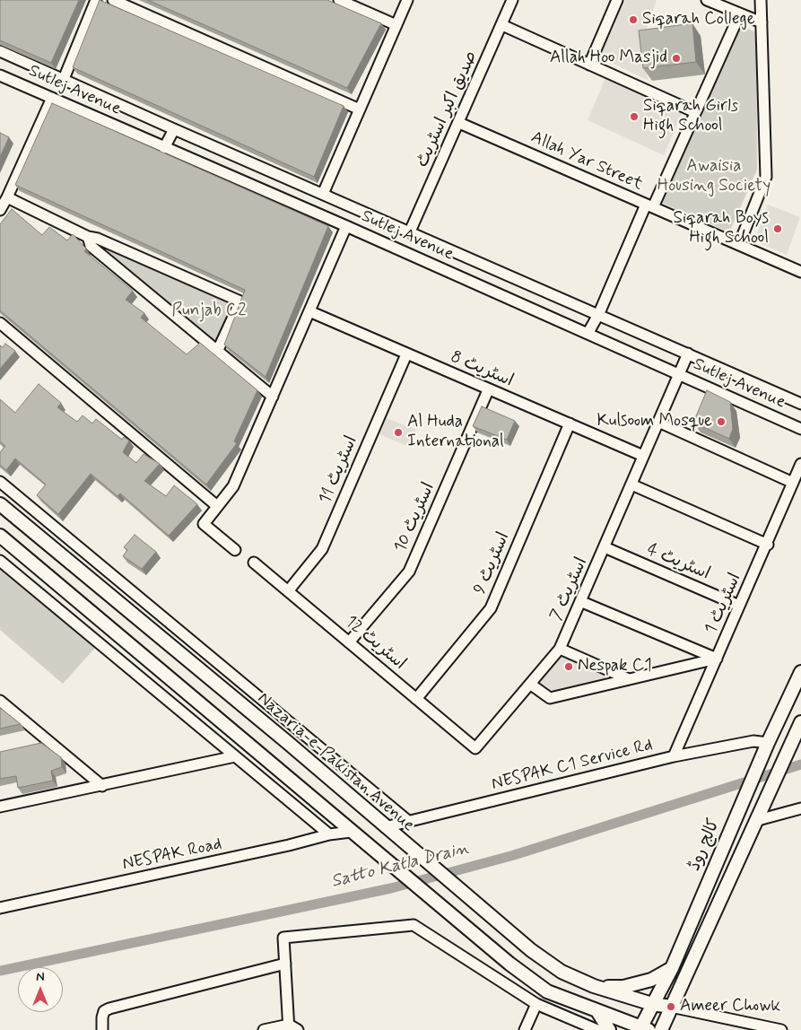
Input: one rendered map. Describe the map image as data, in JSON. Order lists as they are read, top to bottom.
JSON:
{
  "streets": {
    "main road": ["Nazaria-e-Pakistan Avenue", "کالج روڈ"],
    "street": [
      "Sutlej Avenue",
      "صدیق اکبر اسٹریٹ",
      "Allah Yar Street",
      "اسٹریٹ 8",
      "اسٹریٹ 11",
      "اسٹریٹ 10",
      "اسٹریٹ 4",
      "اسٹریٹ 9",
      "اسٹریٹ 7",
      "اسٹریٹ 1",
      "اسٹریٹ 12",
      "NESPAK C1 Service Rd",
      "NESPAK Road"
    ]
  },
  "crossings": [
    ["Sutlej Avenue", "صدیق اکبر اسٹریٹ"],
    ["Sutlej Avenue", "اسٹریٹ 7"],
    ["صدیق اکبر اسٹریٹ", "Allah Yar Street"],
    ["اسٹریٹ 8", "اسٹریٹ 11"],
    ["اسٹریٹ 8", "اسٹریٹ 10"],
    ["اسٹریٹ 8", "اسٹریٹ 9"],
    ["اسٹریٹ 8", "اسٹریٹ 7"],
    ["اسٹریٹ 11", "اسٹریٹ 12"],
    ["اسٹریٹ 10", "اسٹریٹ 12"],
    ["اسٹریٹ 4", "اسٹریٹ 7"],
    ["اسٹریٹ 4", "اسٹریٹ 1"],
    ["اسٹریٹ 9", "اسٹریٹ 12"],
    ["اسٹریٹ 7", "اسٹریٹ 12"],
    ["اسٹریٹ 1", "NESPAK C1 Service Rd"],
    ["Nazaria-e-Pakistan Avenue", "NESPAK C1 Service Rd"],
    ["Nazaria-e-Pakistan Avenue", "کالج روڈ"],
    ["NESPAK C1 Service Rd", "کالج روڈ"]
  ],
  "water": ["Satto Katla Drain"],
  "parks": ["Awaisia Housing Society", "Punjab C2"],
  "places": [
    "Siqarah College",
    "Allah Hoo Masjid",
    "Siqarah Girls High School",
    "Siqarah Boys High School",
    "Kulsoom Mosque",
    "Al Huda International",
    "Nespak C1",
    "Ameer Chowk"
  ],
  "north": "top"
}
